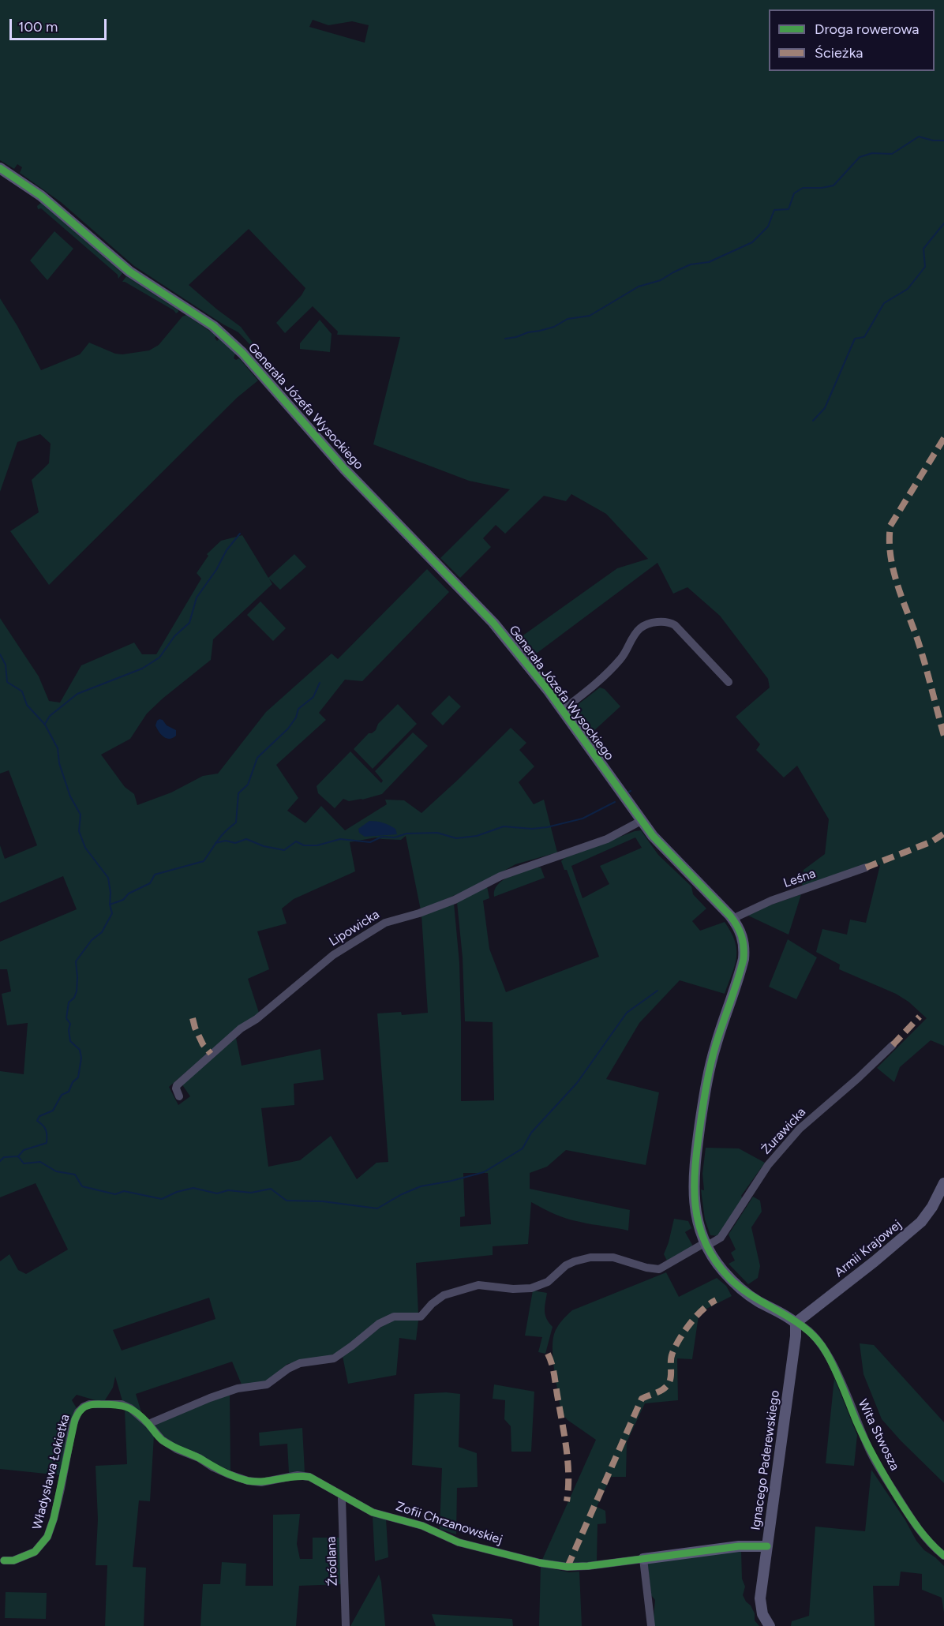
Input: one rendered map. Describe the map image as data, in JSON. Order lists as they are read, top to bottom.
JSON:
{
  "streets": {
    "street": [
      "Generała Józefa Wysockiego",
      "Leśna",
      "Lipowicka",
      "Żurawicka",
      "Armii Krajowej",
      "Wita Stwosza",
      "Ignacego Paderewskiego",
      "Władysława Łokietka",
      "Zofii Chrzanowskiej",
      "Źródlana"
    ]
  },
  "crossings": [
    ["Generała Józefa Wysockiego", "Leśna"],
    ["Generała Józefa Wysockiego", "Lipowicka"],
    ["Generała Józefa Wysockiego", "Żurawicka"],
    ["Generała Józefa Wysockiego", "Armii Krajowej"],
    ["Generała Józefa Wysockiego", "Wita Stwosza"],
    ["Generała Józefa Wysockiego", "Ignacego Paderewskiego"],
    ["Żurawicka", "Władysława Łokietka"],
    ["Żurawicka", "Zofii Chrzanowskiej"],
    ["Armii Krajowej", "Wita Stwosza"],
    ["Armii Krajowej", "Ignacego Paderewskiego"],
    ["Wita Stwosza", "Ignacego Paderewskiego"],
    ["Ignacego Paderewskiego", "Zofii Chrzanowskiej"],
    ["Władysława Łokietka", "Zofii Chrzanowskiej"],
    ["Zofii Chrzanowskiej", "Źródlana"]
  ],
  "legend": ["Droga rowerowa", "Ścieżka"],
  "scale_bar": "100 m"
}
